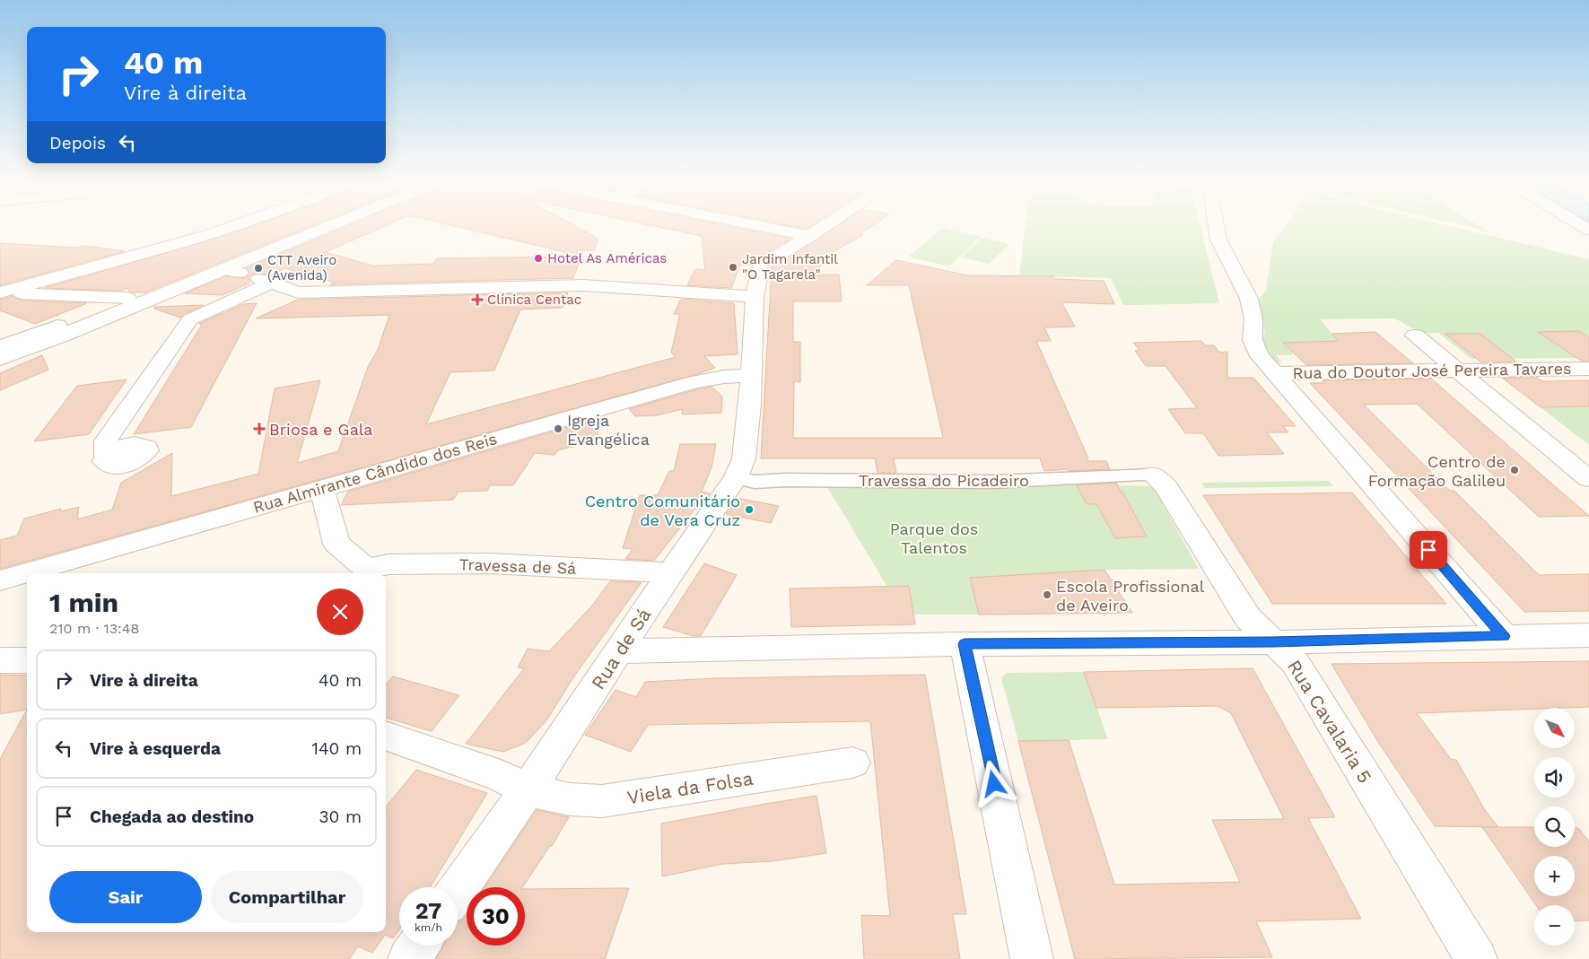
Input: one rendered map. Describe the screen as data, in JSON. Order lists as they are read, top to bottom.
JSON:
{
  "streets": {
    "street": [
      "Rua do Doutor José Pereira Tavares",
      "Rua Almirante Cândido dos Reis",
      "Travessa do Picadeiro",
      "Travessa de Sá",
      "Rua de Sá",
      "Rua Cavalaria 5",
      "Viela da Folsa"
    ]
  },
  "crossings": [
    ["Rua Almirante Cândido dos Reis", "Rua de Sá"],
    ["Travessa do Picadeiro", "Rua de Sá"],
    ["Travessa do Picadeiro", "Rua Cavalaria 5"],
    ["Travessa de Sá", "Rua de Sá"],
    ["Rua de Sá", "Viela da Folsa"]
  ],
  "parks": ["Parque dos Talentos"],
  "places": {
    "other": [
      "Hotel As Américas",
      "Jardim Infantil \"O Tagarela\"",
      "CTT Aveiro (Avenida)",
      "Igreja Evangélica",
      "Centro de Formação Galileu",
      "Centro Comunitário de Vera Cruz",
      "Escola Profissional de Aveiro"
    ],
    "health": ["Clínica Centac", "Briosa e Gala"]
  },
  "north": "bottom right",
  "page": {
    "turn": ["40 m", "Vire à direita"],
    "then": "Depois",
    "heading": ["1 min", "210 m · 13:48"],
    "list": [
      {
        "name": "Vire à direita",
        "value": "40 m"
      },
      {
        "name": "Vire à esquerda",
        "value": "140 m"
      },
      {
        "name": "Chegada ao destino",
        "value": "30 m"
      }
    ],
    "map_buttons": ["+", "−"],
    "buttons": ["Sair", "Compartilhar"],
    "speed": "27 km/h",
    "limit": "30"
  }
}
